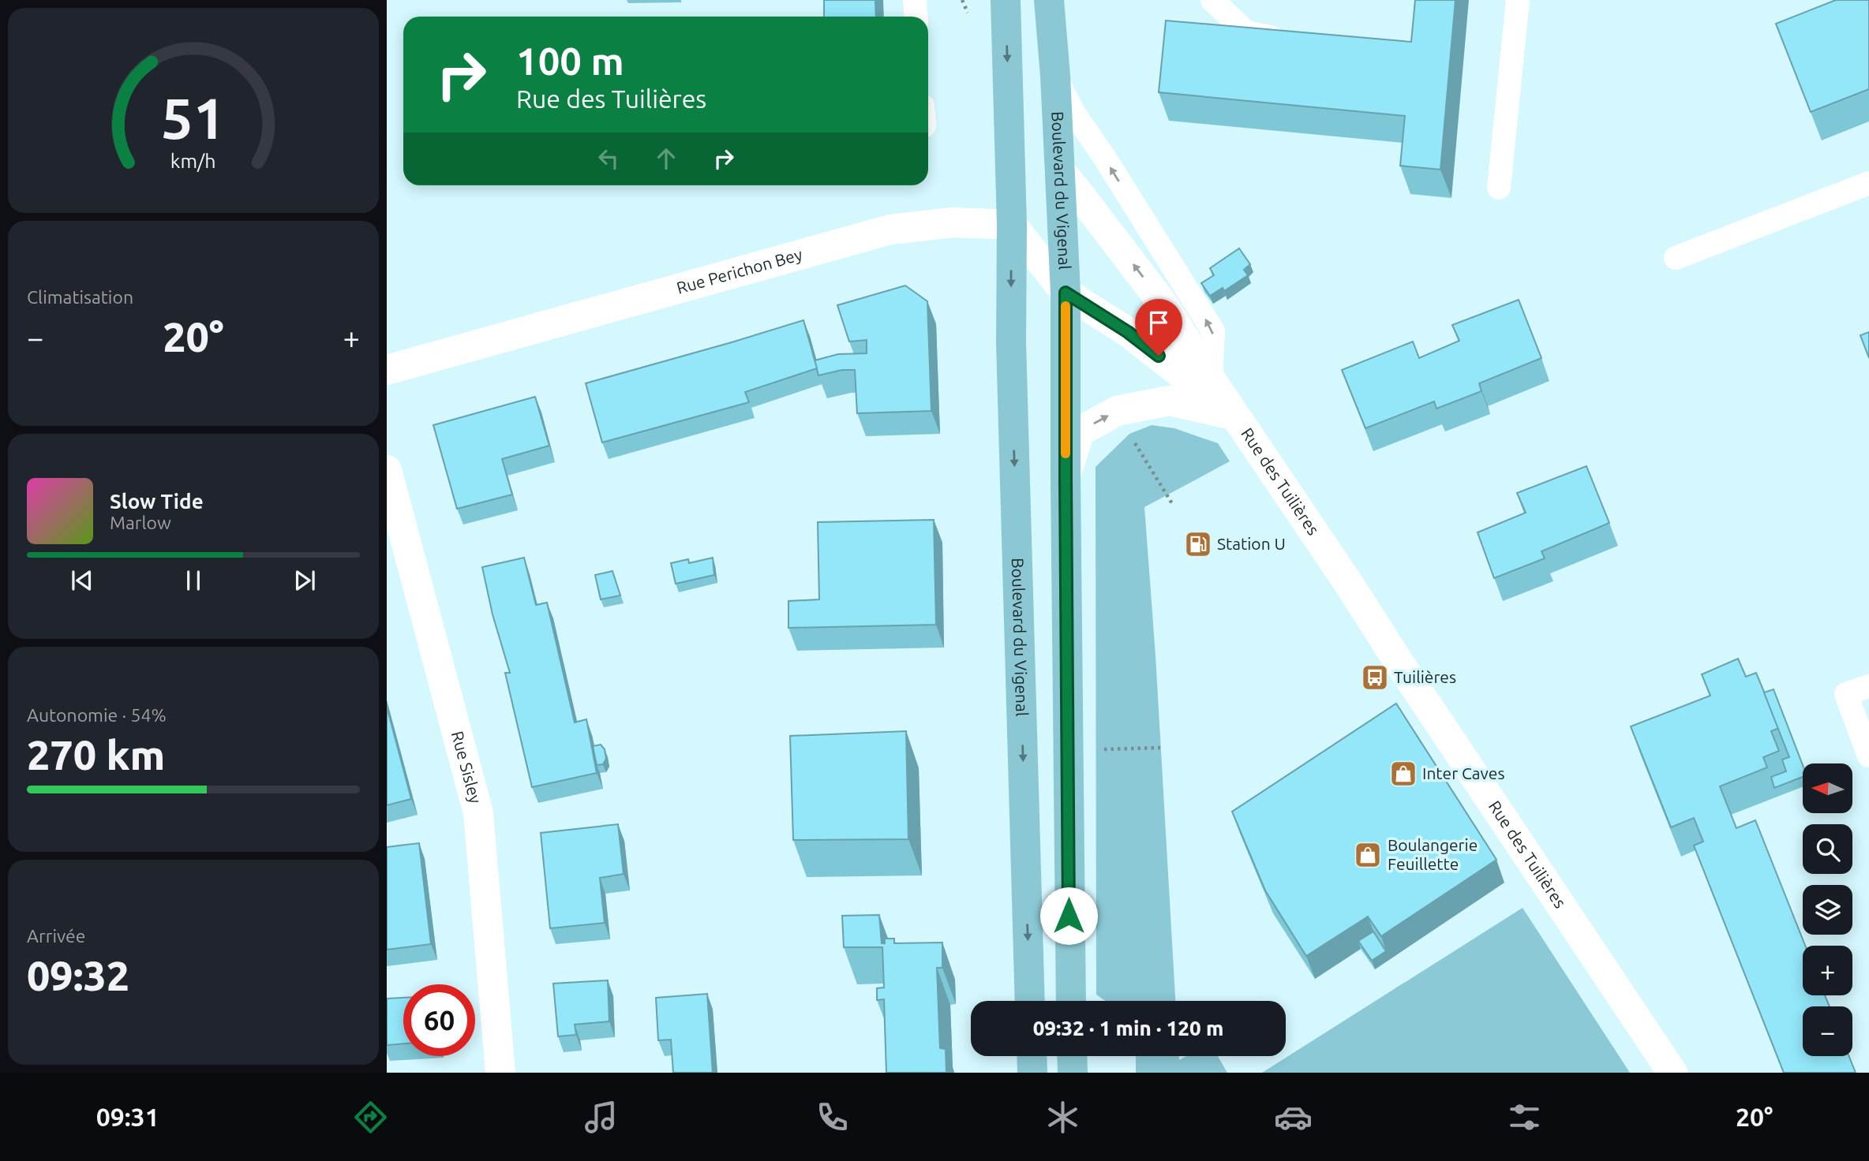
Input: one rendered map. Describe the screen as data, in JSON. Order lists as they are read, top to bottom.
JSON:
{
  "streets": {
    "main road": ["Boulevard du Vigenal"],
    "street": ["Rue Perichon Bey", "Rue des Tuilières", "Rue Sisley"]
  },
  "crossings": [
    ["Boulevard du Vigenal", "Rue Perichon Bey"],
    ["Boulevard du Vigenal", "Rue des Tuilières"]
  ],
  "places": {
    "fuel station": ["Station U"],
    "bus stop": ["Tuilières"],
    "shop": ["Inter Caves", "Boulangerie Feuillette"]
  },
  "north": "left",
  "page": {
    "turn": ["100 m", "Rue des Tuilières"],
    "tile": [
      "Climatisation",
      ["Autonomie · 54%", "270 km"],
      ["Arrivée", "09:32"]
    ],
    "heat": ["−", "20°", "+"],
    "song": ["Slow Tide", "Marlow"],
    "map_buttons": ["+", "−"],
    "limit": "60",
    "trip": "09:32 · 1 min · 120 m",
    "tabs": ["09:31", "20°"],
    "gauge": ["51", "km/h"]
  }
}
